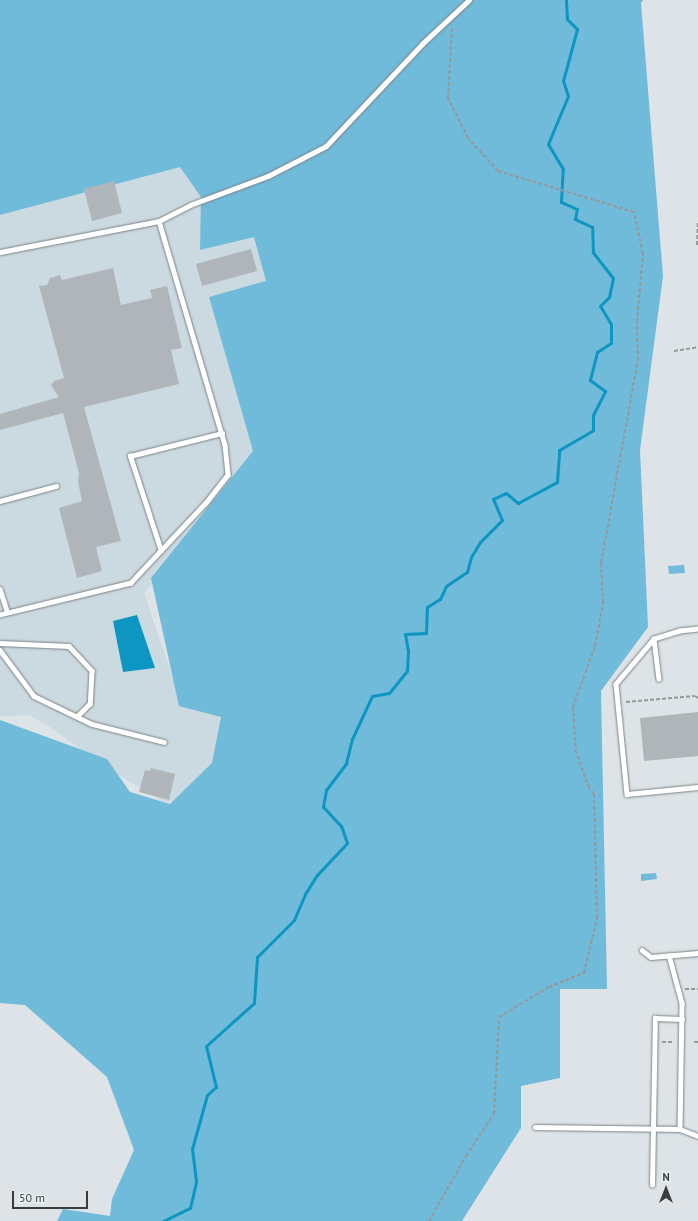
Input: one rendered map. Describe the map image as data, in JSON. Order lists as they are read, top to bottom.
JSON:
{
  "scale_bar": "50 m",
  "north": "top"
}
